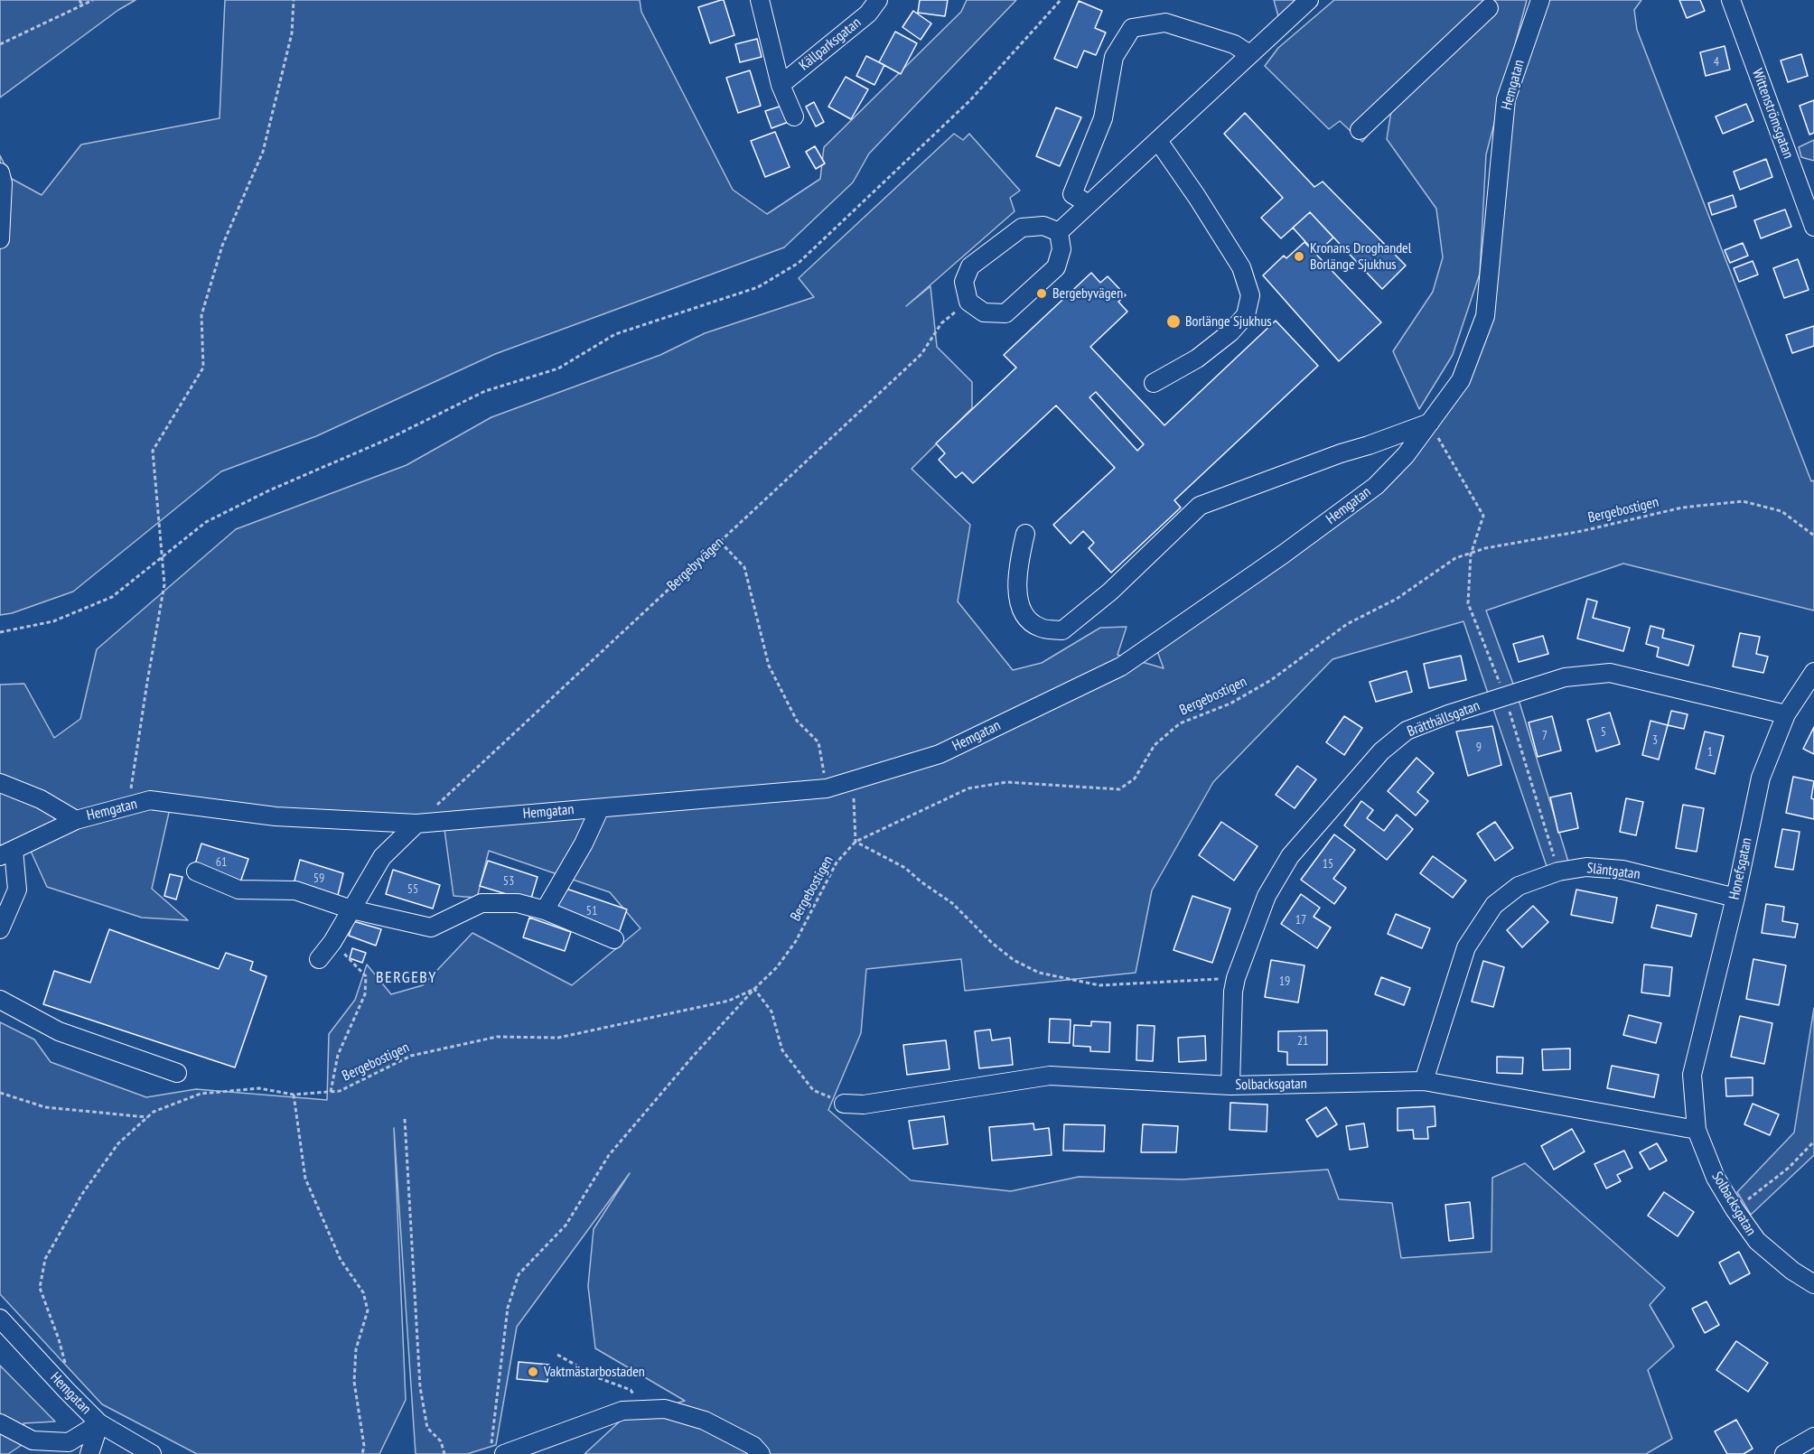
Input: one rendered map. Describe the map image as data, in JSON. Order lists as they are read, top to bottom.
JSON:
{
  "streets": {
    "street": [
      "Källparksgatan",
      "Hemgatan",
      "Wittenströmsgatan",
      "Brätthällsgatan",
      "Honefsgatan",
      "Släntgatan",
      "Solbacksgatan"
    ],
    "path": ["Bergebostigen", "Bergebyvägen"]
  },
  "crossings": [
    ["Hemgatan", "Bergebostigen"],
    ["Hemgatan", "Bergebyvägen"],
    ["Brätthällsgatan", "Honefsgatan"],
    ["Brätthällsgatan", "Solbacksgatan"],
    ["Honefsgatan", "Släntgatan"],
    ["Honefsgatan", "Solbacksgatan"],
    ["Släntgatan", "Solbacksgatan"]
  ],
  "districts": ["BERGEBY"],
  "places": [
    "Kronans Droghandel Borlänge Sjukhus",
    "Bergebyvägen",
    "Borlänge Sjukhus",
    "Vaktmästarbostaden"
  ],
  "house_numbers": [
    "4",
    "5",
    "7",
    "3",
    "9",
    "1",
    "61",
    "15",
    "59",
    "53",
    "55",
    "51",
    "17",
    "19",
    "21"
  ]
}
